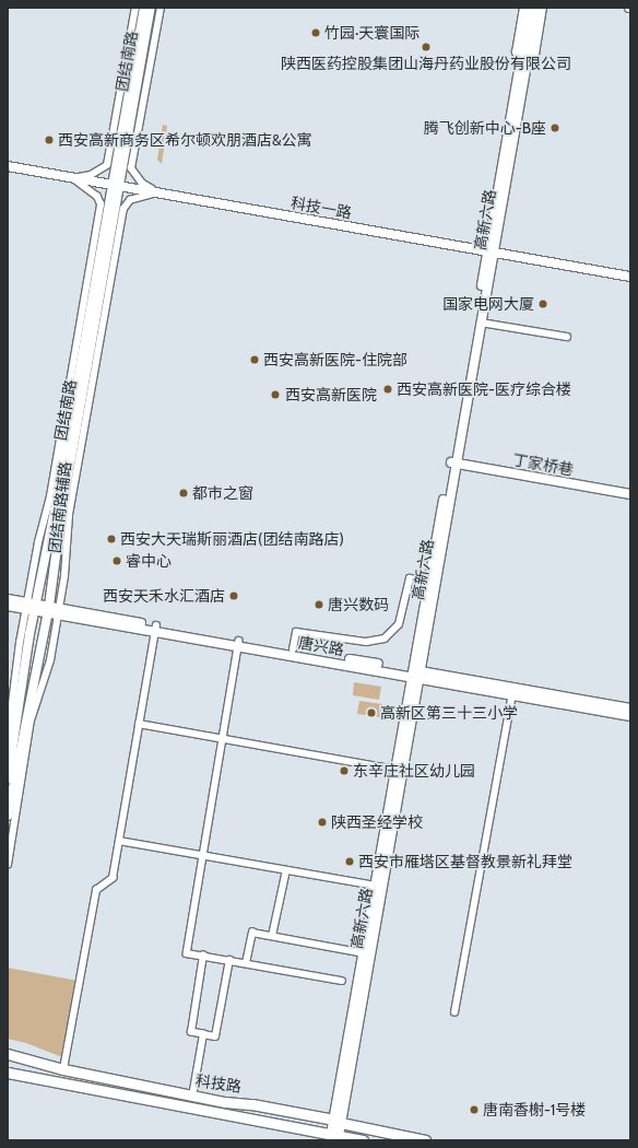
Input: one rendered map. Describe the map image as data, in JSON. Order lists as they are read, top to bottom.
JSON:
{
  "streets": {
    "main road": ["科技路"],
    "street": [
      "团结南路",
      "科技一路",
      "高新六路",
      "丁家桥巷",
      "团结南路辅路",
      "唐兴路"
    ]
  },
  "crossings": [
    ["团结南路", "科技一路"],
    ["团结南路", "团结南路辅路"],
    ["团结南路", "唐兴路"],
    ["科技一路", "高新六路"],
    ["科技一路", "团结南路辅路"],
    ["高新六路", "丁家桥巷"],
    ["高新六路", "唐兴路"],
    ["高新六路", "科技路"],
    ["团结南路辅路", "唐兴路"]
  ],
  "places": [
    "竹园·天寰国际",
    "陕西医药控股集团山海丹药业股份有限公司",
    "腾飞创新中心-B座",
    "西安高新商务区希尔顿欢朋酒店&公寓",
    "国家电网大厦",
    "西安高新医院-住院部",
    "西安高新医院-医疗综合楼",
    "西安高新医院",
    "都市之窗",
    "西安大天瑞斯丽酒店(团结南路店)",
    "睿中心",
    "西安天禾水汇酒店",
    "唐兴数码",
    "高新区第三十三小学",
    "东辛庄社区幼儿园",
    "陕西圣经学校",
    "西安市雁塔区基督教景新礼拜堂",
    "唐南香榭-1号楼"
  ]
}
